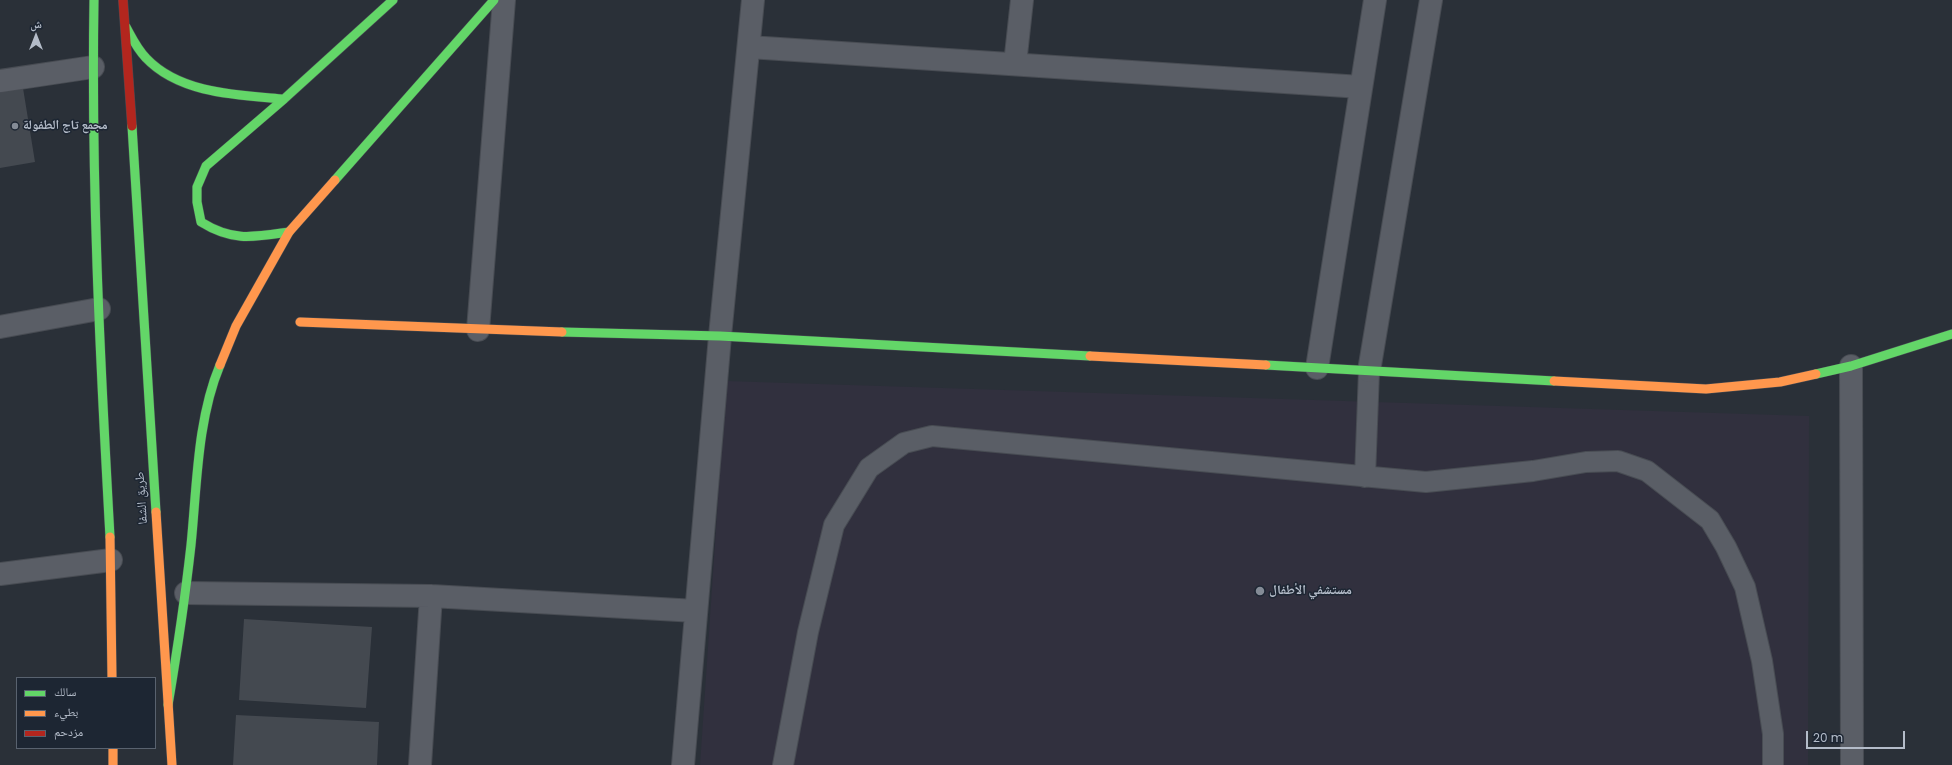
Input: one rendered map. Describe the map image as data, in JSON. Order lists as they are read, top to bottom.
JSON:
{
  "streets": {
    "main road": ["طريق الشفا"]
  },
  "places": ["مجمع تاج الطفولة", "مستشفي الأطفال"],
  "legend": ["سالك", "بطيء", "مزدحم"],
  "scale_bar": "20 m",
  "north": "top"
}
